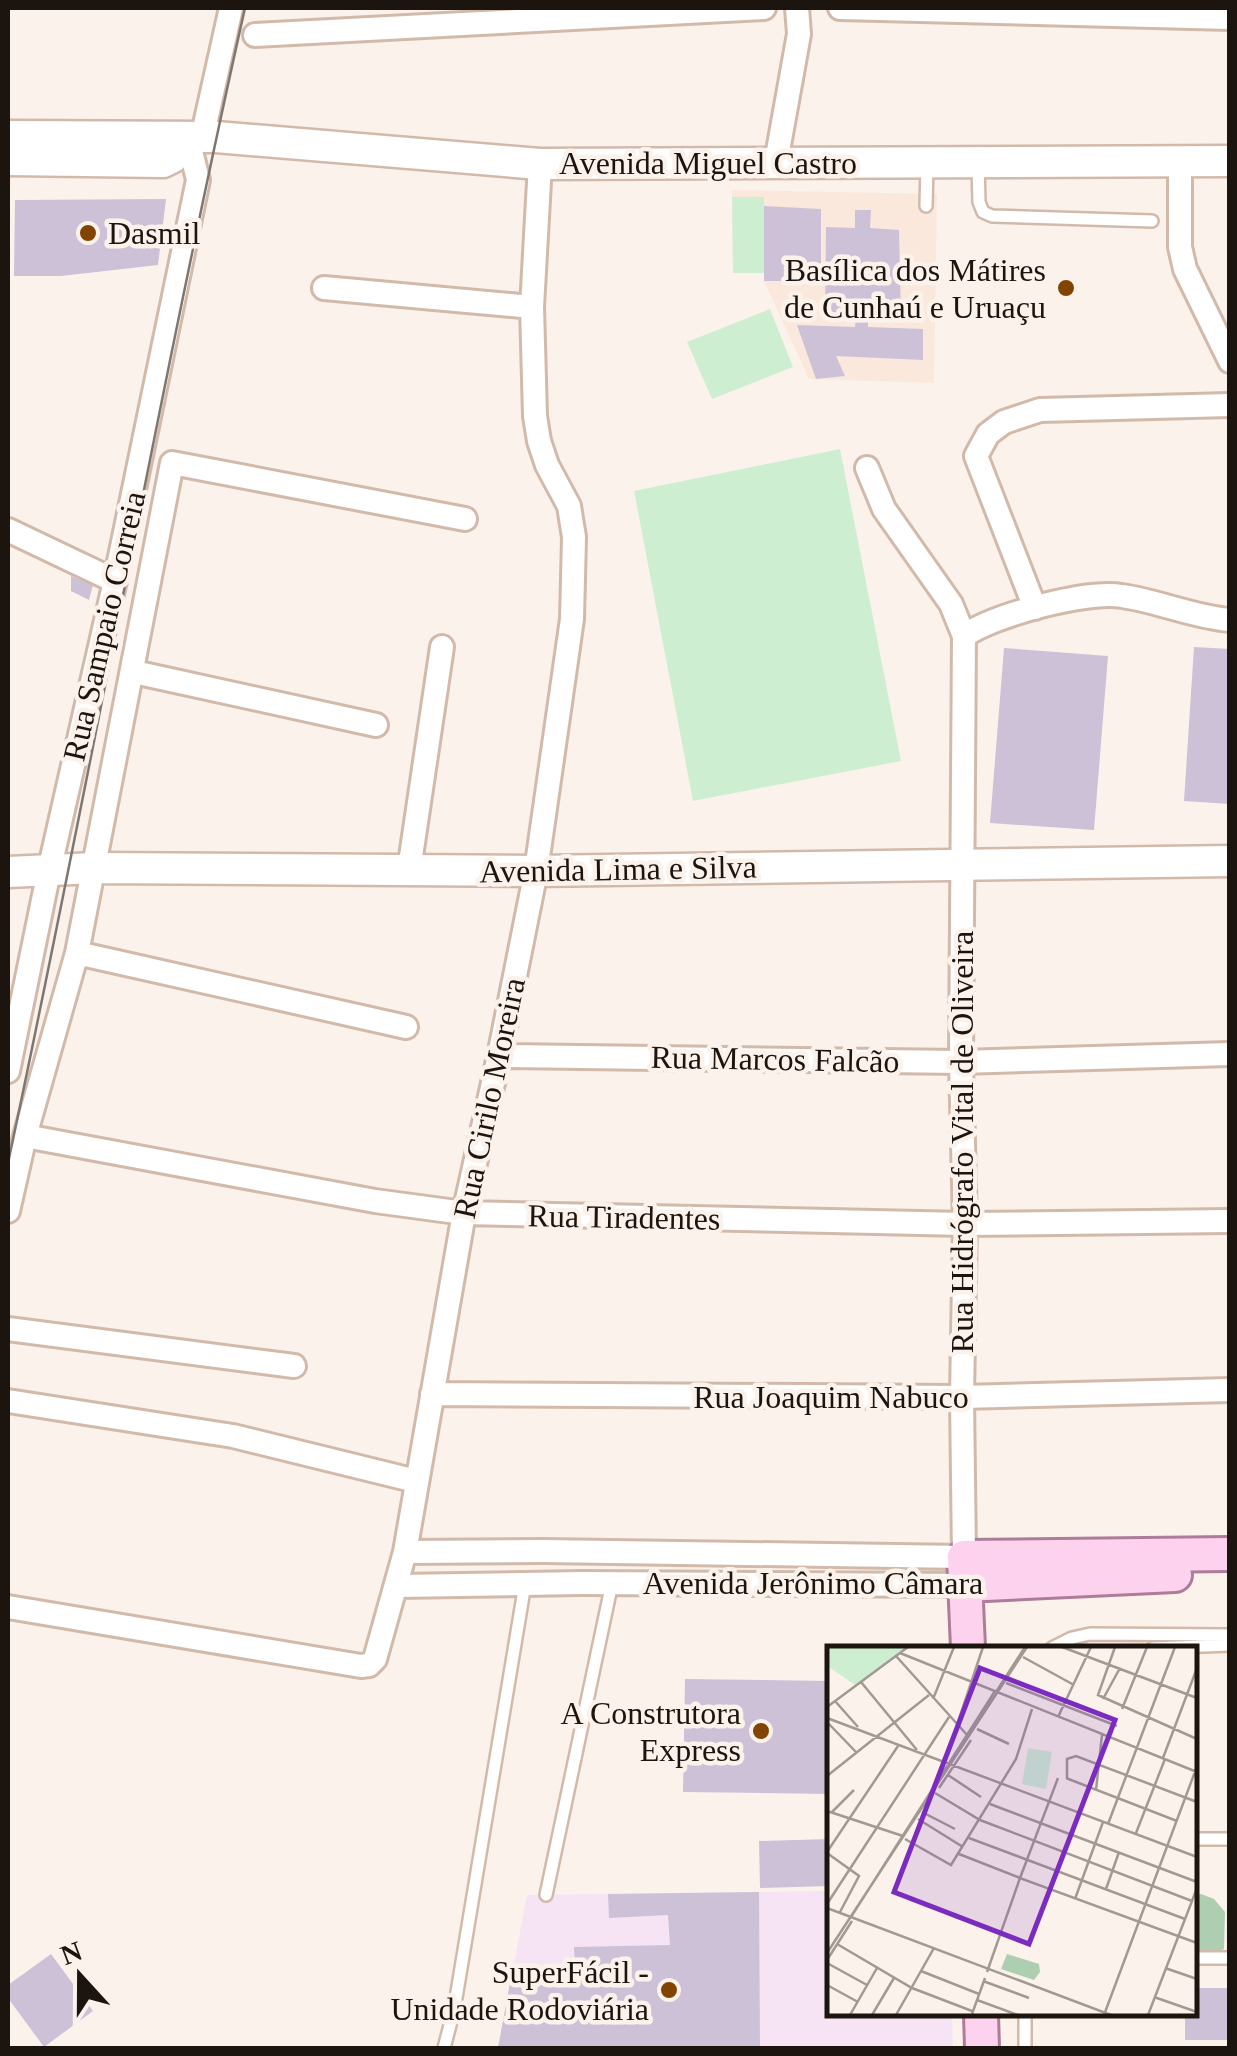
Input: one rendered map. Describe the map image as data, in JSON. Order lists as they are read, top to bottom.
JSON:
{
  "streets": {
    "main road": [
      "Avenida Miguel Castro",
      "Avenida Lima e Silva",
      "Rua Hidrógrafo Vital de Oliveira",
      "Avenida Jerônimo Câmara"
    ],
    "street": [
      "Rua Sampaio Correia",
      "Rua Marcos Falcão",
      "Rua Cirilo Moreira",
      "Rua Tiradentes",
      "Rua Joaquim Nabuco"
    ]
  },
  "crossings": [
    ["Avenida Miguel Castro", "Rua Sampaio Correia"],
    ["Avenida Miguel Castro", "Rua Cirilo Moreira"],
    ["Rua Sampaio Correia", "Avenida Lima e Silva"],
    ["Rua Sampaio Correia", "Rua Tiradentes"],
    ["Avenida Lima e Silva", "Rua Cirilo Moreira"],
    ["Avenida Lima e Silva", "Rua Hidrógrafo Vital de Oliveira"],
    ["Rua Marcos Falcão", "Rua Cirilo Moreira"],
    ["Rua Marcos Falcão", "Rua Hidrógrafo Vital de Oliveira"],
    ["Rua Cirilo Moreira", "Rua Tiradentes"],
    ["Rua Cirilo Moreira", "Rua Joaquim Nabuco"],
    ["Rua Cirilo Moreira", "Avenida Jerônimo Câmara"],
    ["Rua Hidrógrafo Vital de Oliveira", "Rua Tiradentes"],
    ["Rua Hidrógrafo Vital de Oliveira", "Rua Joaquim Nabuco"],
    ["Rua Hidrógrafo Vital de Oliveira", "Avenida Jerônimo Câmara"]
  ],
  "places": [
    "Dasmil",
    "Basílica dos Mátires de Cunhaú e Uruaçu",
    "A Construtora Express",
    "SuperFácil - Unidade Rodoviária"
  ],
  "north": "top"
}
